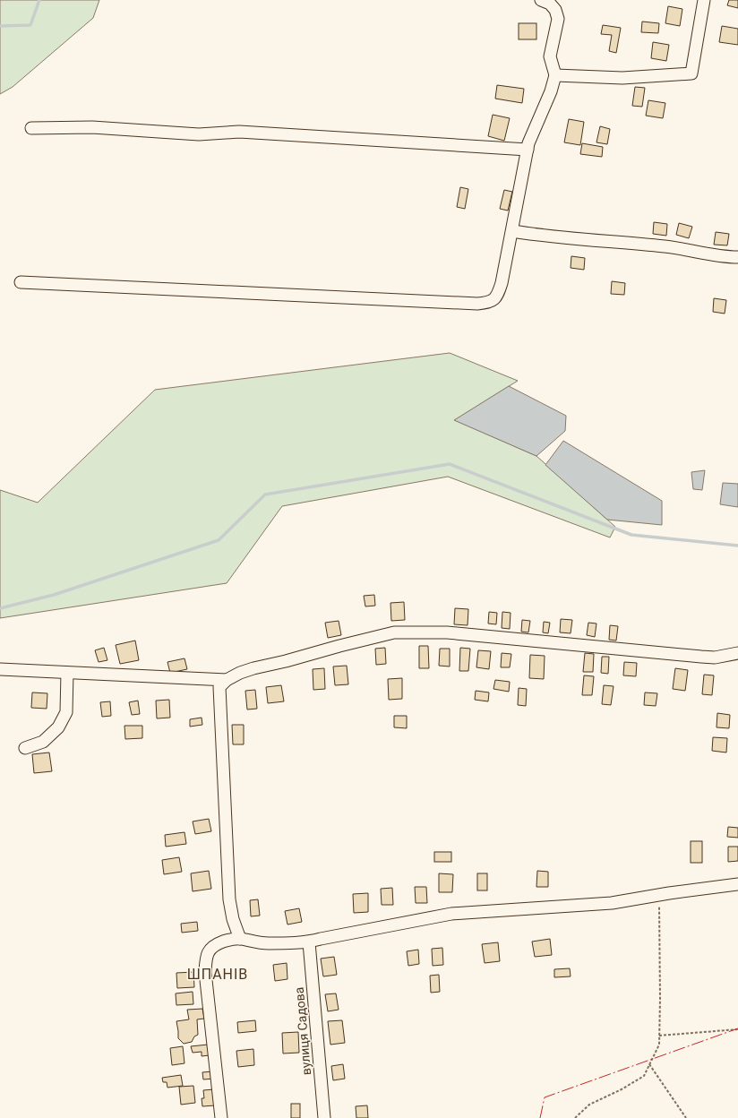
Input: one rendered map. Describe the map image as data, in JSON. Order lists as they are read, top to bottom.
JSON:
{
  "streets": {
    "street": ["вулиця Садова"]
  },
  "districts": ["ШПАНІВ"]
}
